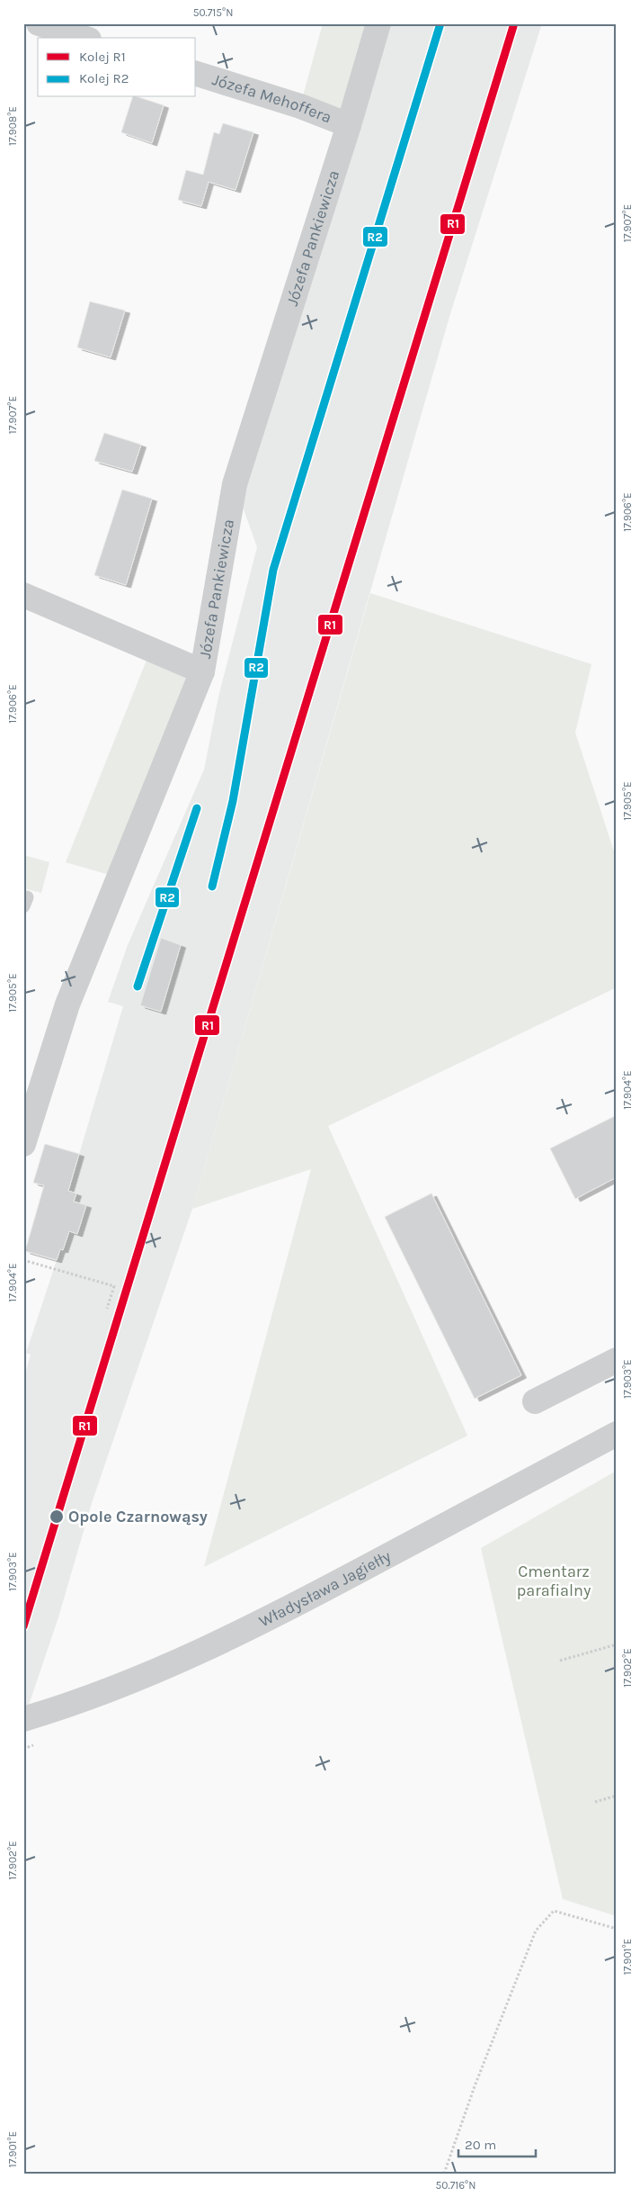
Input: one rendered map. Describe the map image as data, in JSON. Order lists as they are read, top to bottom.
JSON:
{
  "streets": {
    "street": ["Józefa Mehoffera", "Józefa Pankiewicza", "Władysława Jagiełły"]
  },
  "crossings": [
    ["Józefa Mehoffera", "Józefa Pankiewicza"]
  ],
  "parks": ["Cmentarz parafialny"],
  "places": ["Opole Czarnowąsy"],
  "lines": ["rail line R1", "rail line R2"],
  "legend": ["Kolej R1", "Kolej R2"],
  "scale_bar": "20 m",
  "coordinates": [
    "50.715°N",
    "17.908°E",
    "17.907°E",
    "17.906°E",
    "17.905°E",
    "17.904°E",
    "17.903°E",
    "17.902°E",
    "17.901°E",
    "50.716°N"
  ]
}
